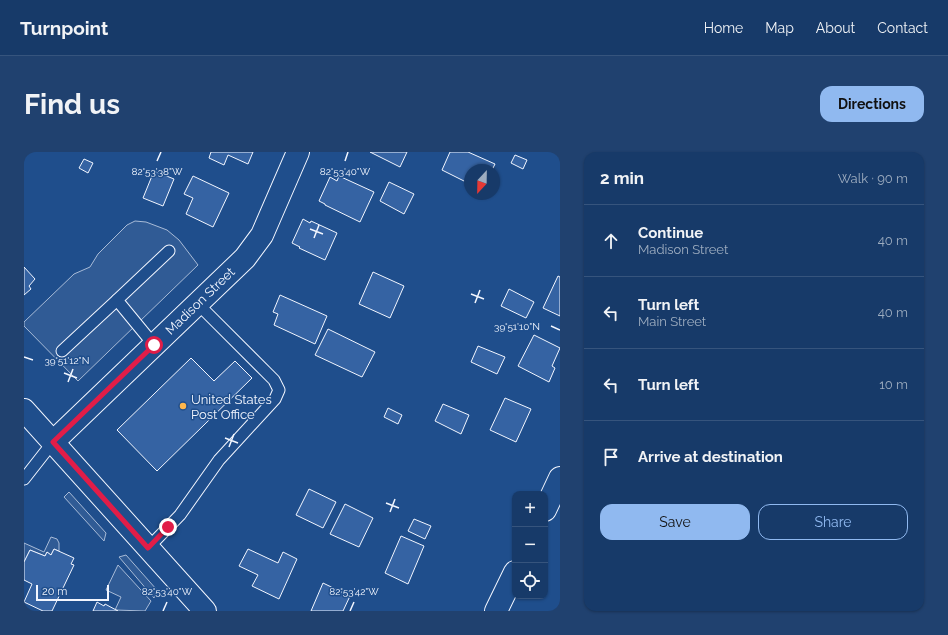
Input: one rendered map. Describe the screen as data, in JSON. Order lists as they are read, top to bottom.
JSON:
{
  "streets": {
    "street": ["Madison Street"]
  },
  "places": ["United States Post Office"],
  "scale_bar": "20 m",
  "north": "bottom",
  "page": {
    "header": "Turnpoint",
    "nav": [
      "Home",
      "Map",
      "About",
      "Contact"
    ],
    "buttons": [
      "Directions",
      ["Save", "Share"]
    ],
    "title": "Find us",
    "heading": ["2 min", "Walk · 90 m"],
    "list": [
      ["Continue", "Madison Street", "40 m"],
      ["Turn left", "Main Street", "40 m"],
      ["Turn left", "10 m"],
      "Arrive at destination"
    ],
    "map_buttons": ["+", "−"],
    "scale": "20 m"
  },
  "coordinates": [
    "82°53'38\"W",
    "82°53'40\"W",
    "39°51'10\"N",
    "39°51'12\"N",
    "82°53'42\"W"
  ]
}
